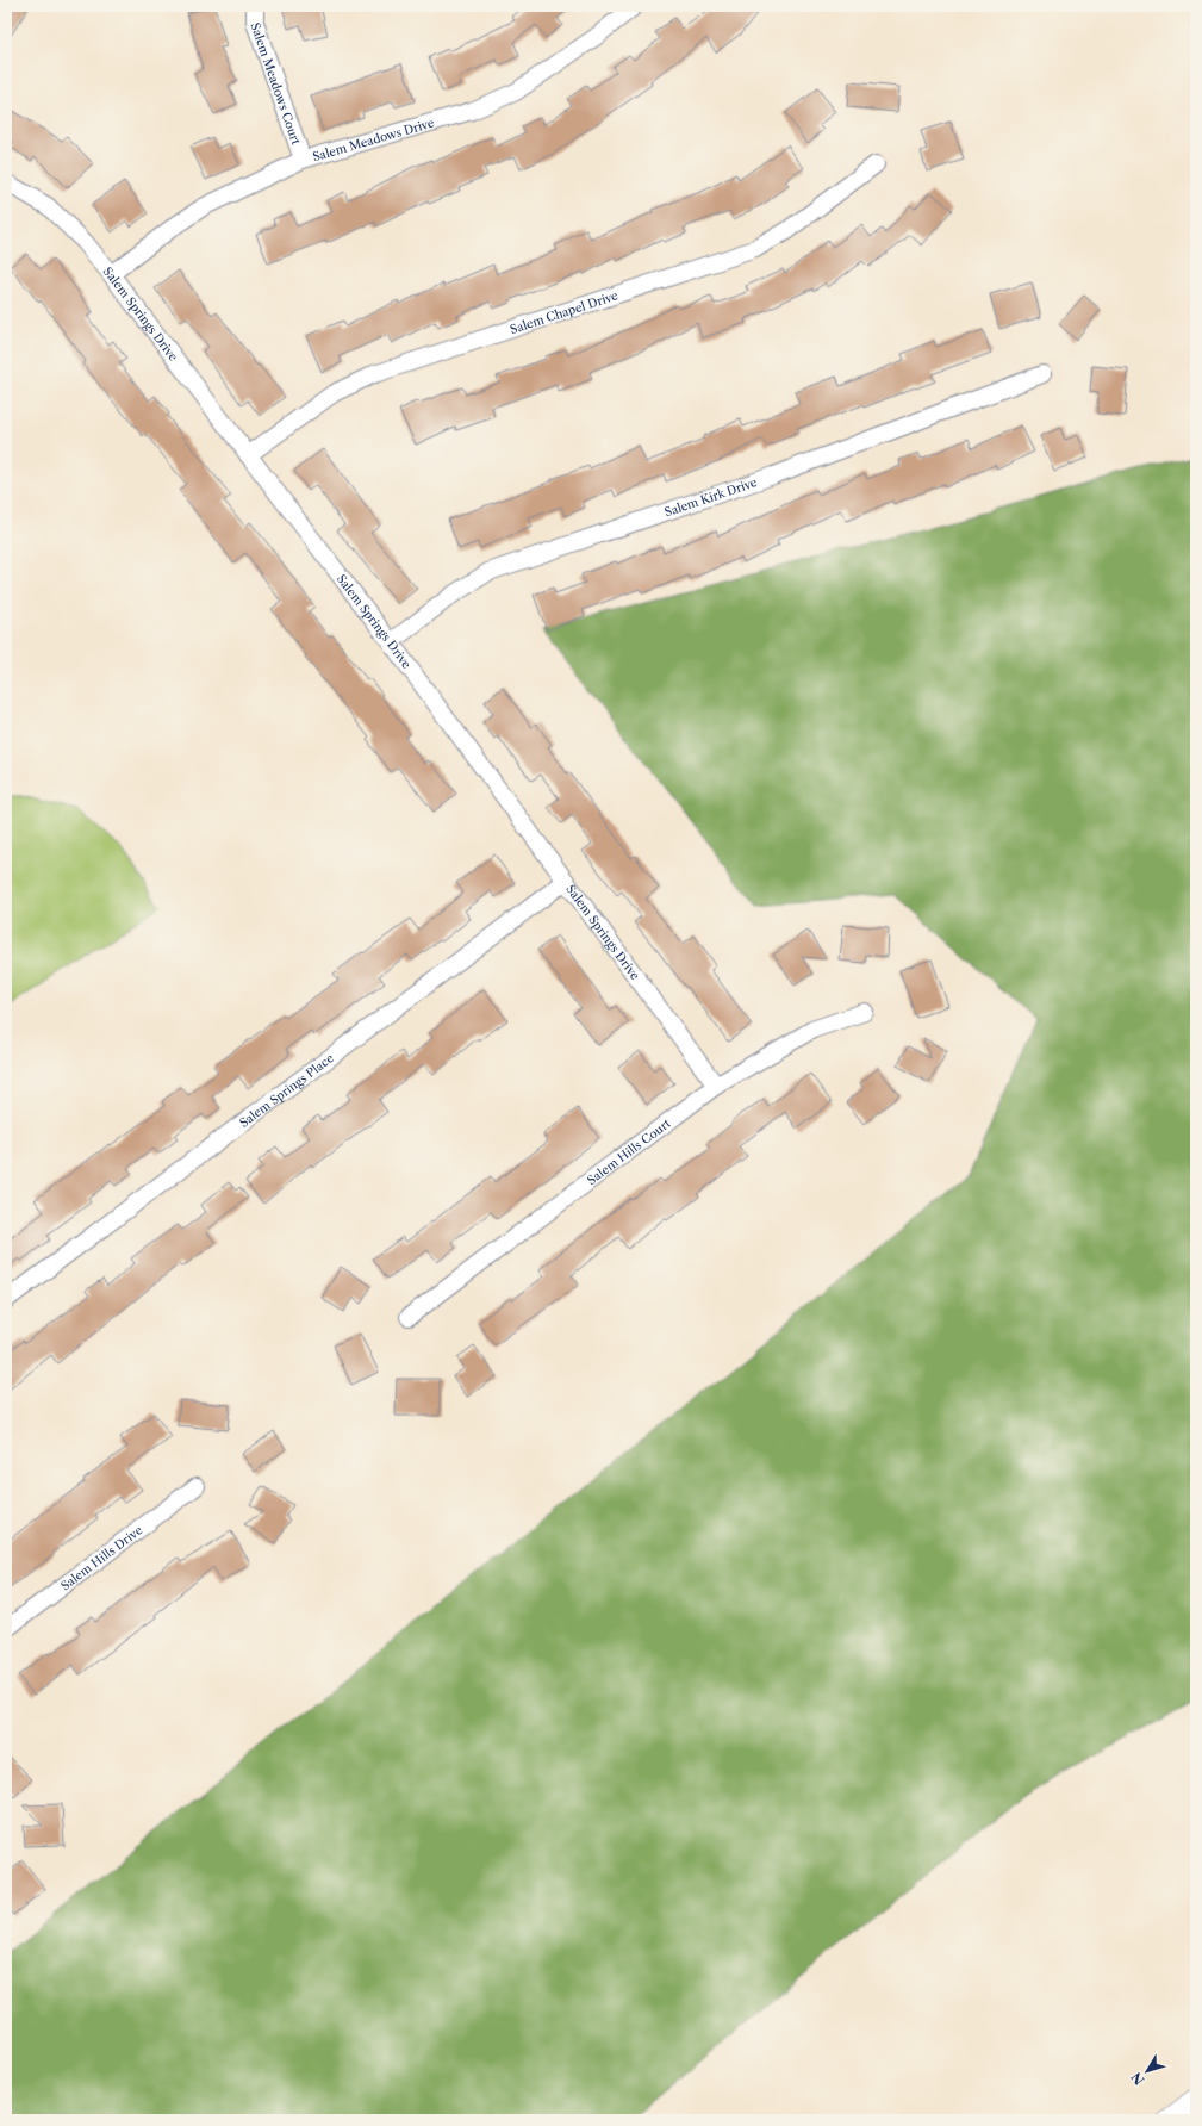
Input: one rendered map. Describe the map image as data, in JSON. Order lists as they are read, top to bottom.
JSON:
{
  "streets": {
    "street": [
      "Salem Meadows Court",
      "Salem Meadows Drive",
      "Salem Chapel Drive",
      "Salem Springs Drive",
      "Salem Kirk Drive",
      "Salem Springs Place",
      "Salem Hills Court",
      "Salem Hills Drive"
    ]
  },
  "crossings": [
    ["Salem Meadows Court", "Salem Meadows Drive"],
    ["Salem Meadows Drive", "Salem Springs Drive"],
    ["Salem Chapel Drive", "Salem Springs Drive"],
    ["Salem Springs Drive", "Salem Kirk Drive"],
    ["Salem Springs Drive", "Salem Springs Place"],
    ["Salem Springs Drive", "Salem Hills Court"]
  ],
  "north": "bottom left"
}
